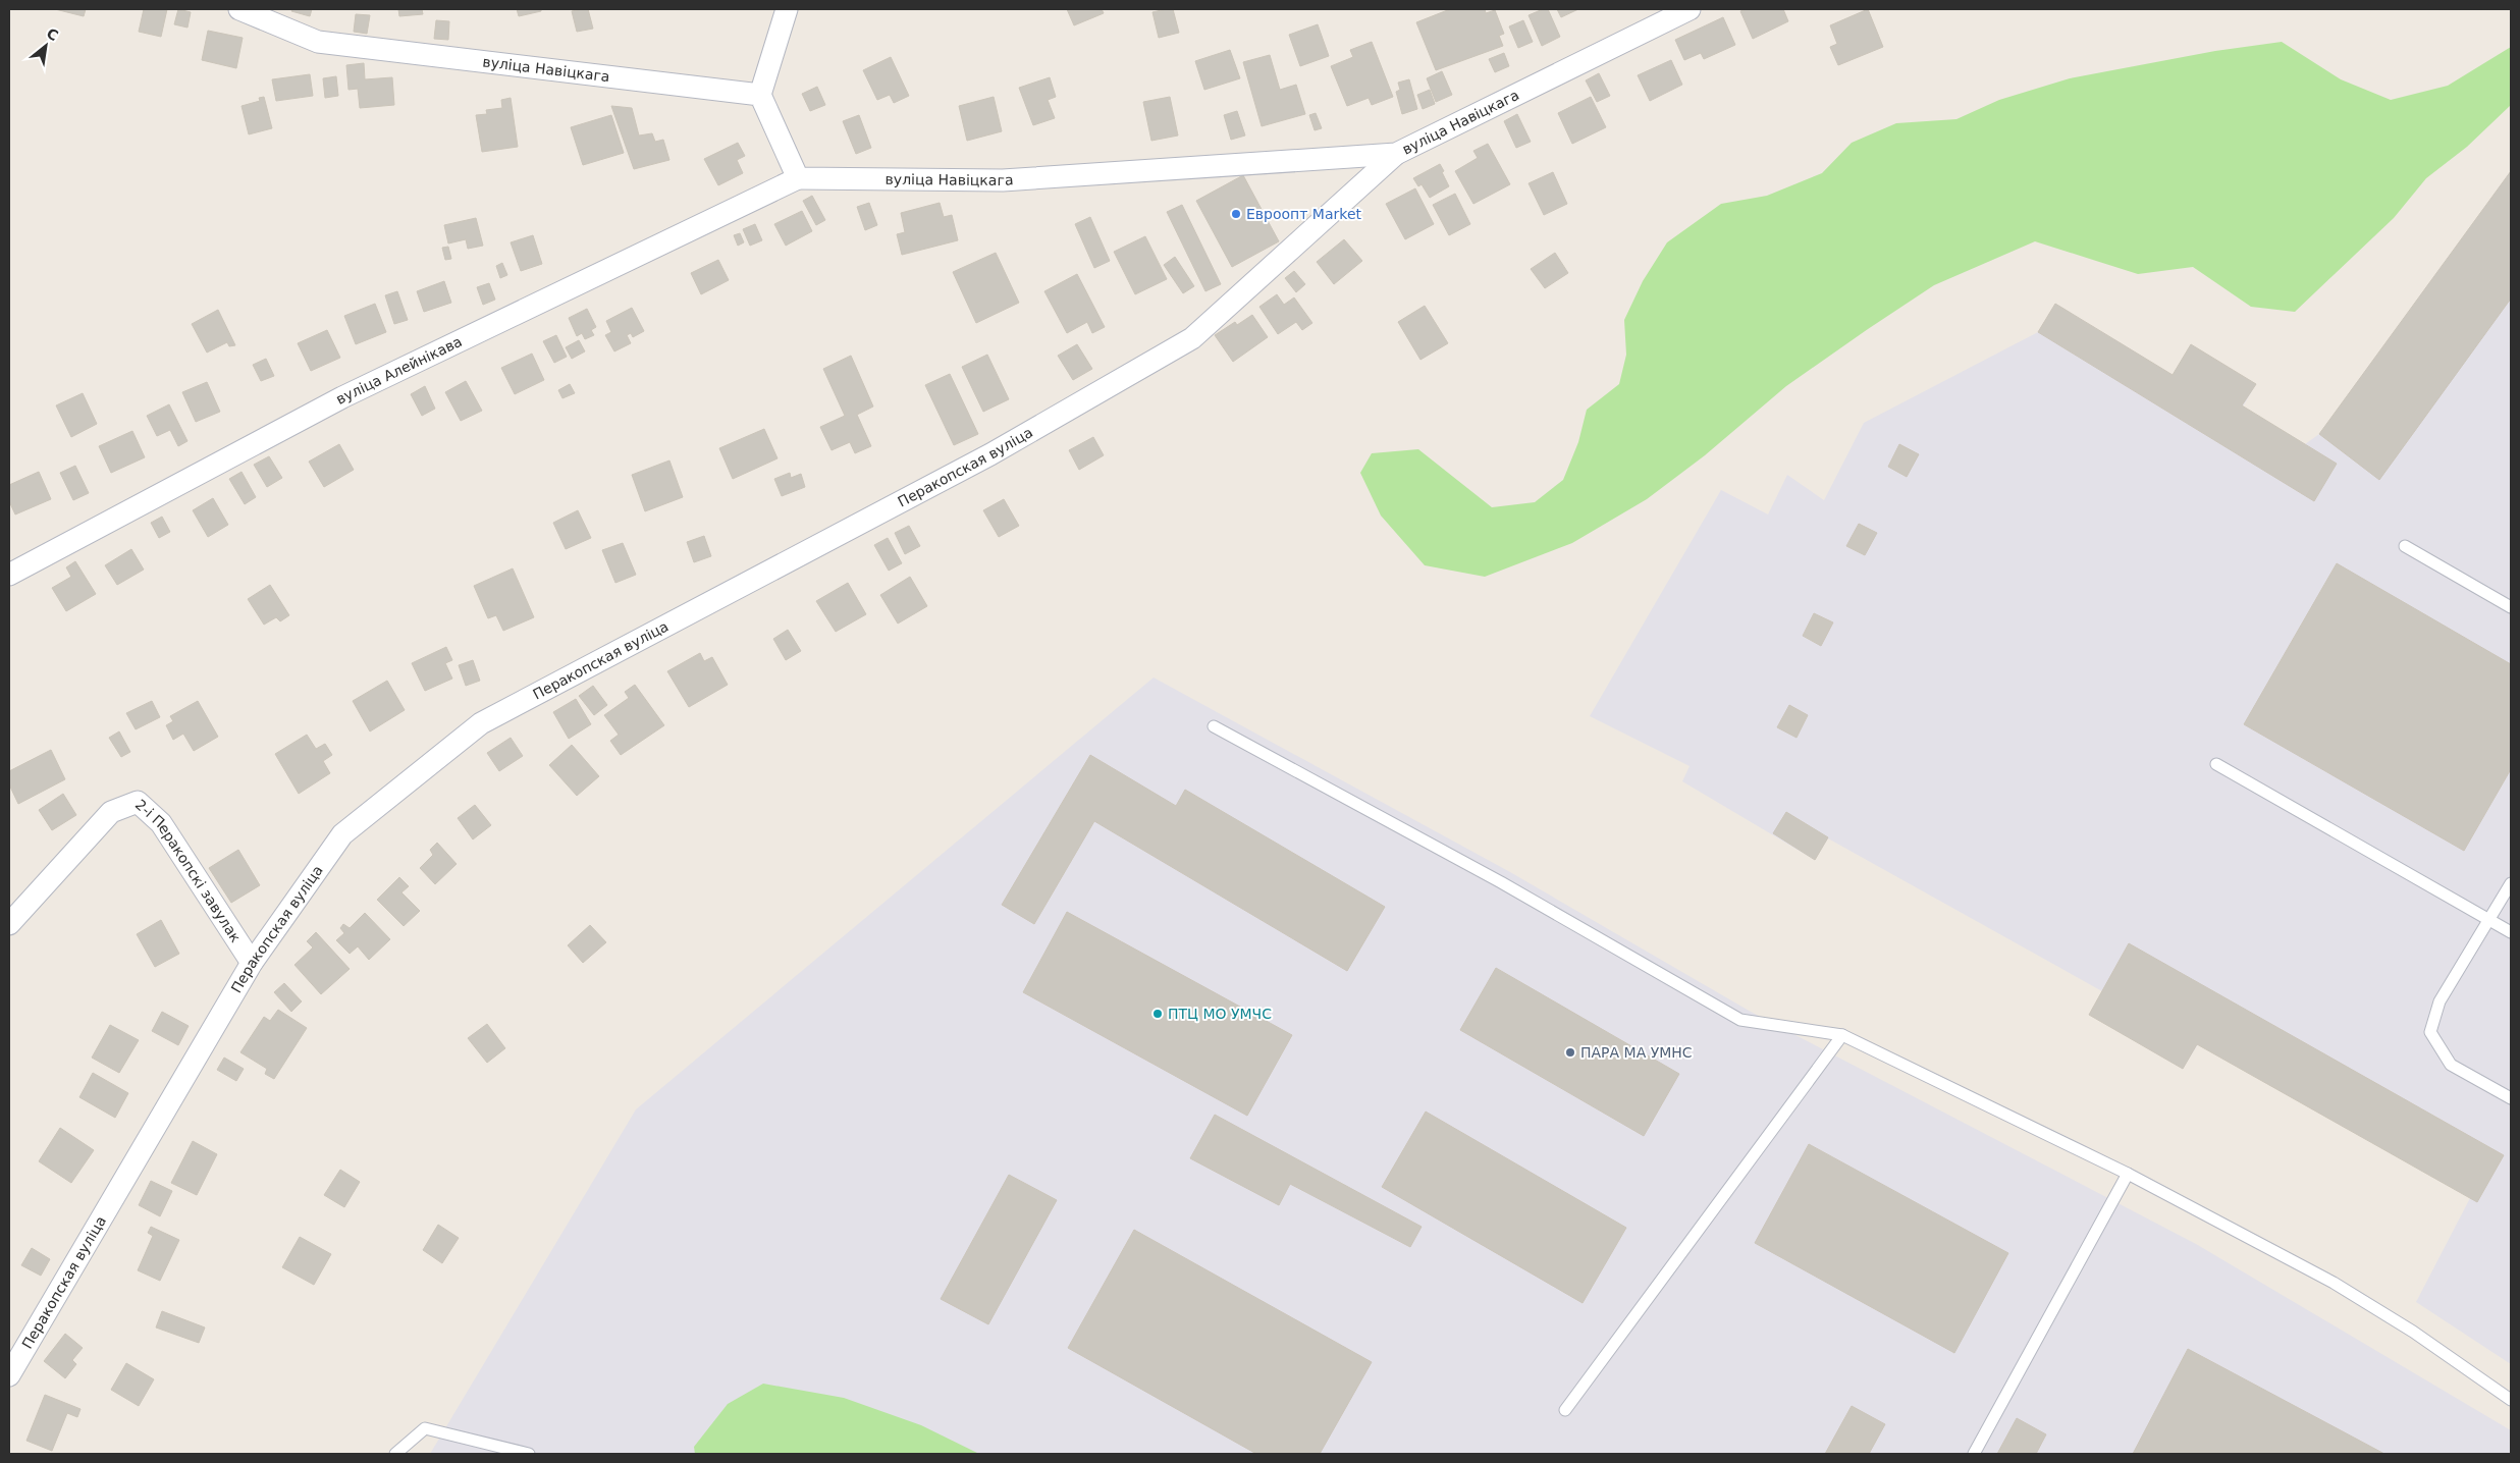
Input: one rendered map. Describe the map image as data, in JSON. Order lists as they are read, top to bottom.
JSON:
{
  "streets": {
    "street": [
      "вуліца Навіцкага",
      "вуліца Алейнікава",
      "Перакопская вуліца",
      "2-і Перакопскі завулак"
    ]
  },
  "crossings": [
    ["вуліца Навіцкага", "вуліца Алейнікава"],
    ["вуліца Навіцкага", "Перакопская вуліца"],
    ["Перакопская вуліца", "2-і Перакопскі завулак"]
  ],
  "places": ["Евроопт Market", "ПТЦ МО УМЧС", "ПАРА МА УМНС"],
  "north": "top right"
}
